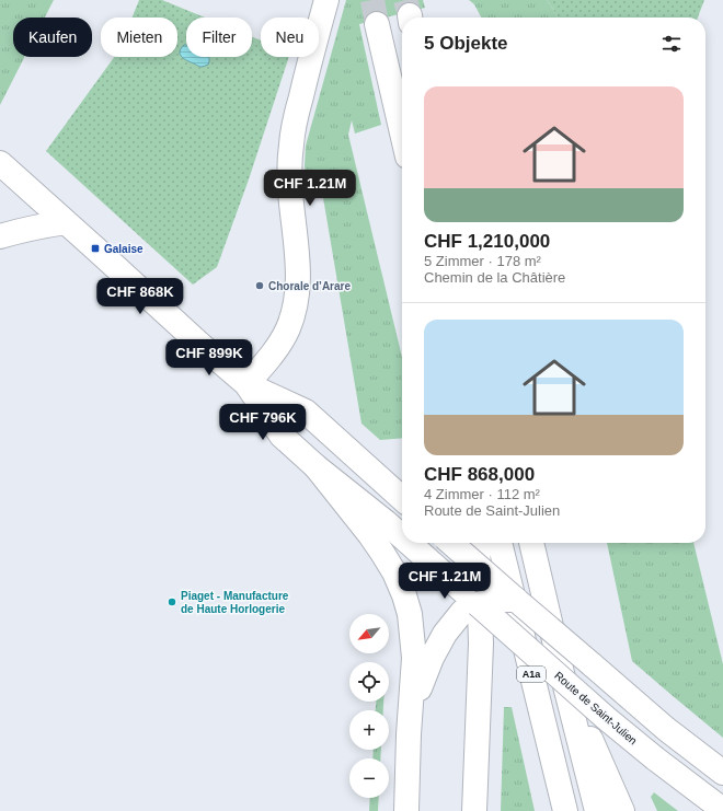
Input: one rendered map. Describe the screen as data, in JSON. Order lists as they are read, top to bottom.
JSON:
{
  "streets": {
    "main road": ["A1a", "Route de Saint-Julien"]
  },
  "places": {
    "transit": ["Galaise"],
    "other": ["Chorale d’Arare", "Piaget - Manufacture de Haute Horlogerie"]
  },
  "north": "bottom left",
  "page": {
    "chip": [
      "Kaufen",
      "Mieten",
      "Filter",
      "Neu"
    ],
    "heading": "5 Objekte",
    "list": [
      {
        "name": "CHF 1,210,000",
        "note": "5 Zimmer · 178 m² · Chemin de la Châtière"
      },
      {
        "name": "CHF 868,000",
        "note": "4 Zimmer · 112 m² · Route de Saint-Julien"
      }
    ],
    "price": [
      "CHF 1.21M",
      "CHF 868K",
      "CHF 899K",
      "CHF 796K",
      "CHF 1.21M"
    ],
    "map_buttons": ["+", "−"]
  }
}
